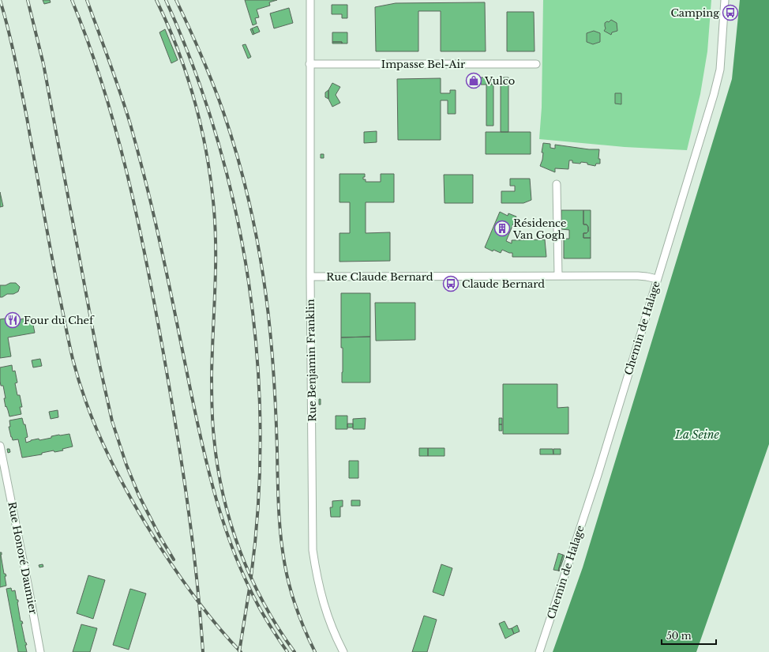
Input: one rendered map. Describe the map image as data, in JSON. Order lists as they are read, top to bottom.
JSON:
{
  "streets": {
    "street": [
      "Impasse Bel-Air",
      "Rue Claude Bernard",
      "Chemin de Halage",
      "Rue Benjamin Franklin",
      "Rue Honoré Daumier"
    ]
  },
  "crossings": [
    ["Impasse Bel-Air", "Rue Benjamin Franklin"],
    ["Rue Claude Bernard", "Chemin de Halage"],
    ["Rue Claude Bernard", "Rue Benjamin Franklin"]
  ],
  "water": ["La Seine"],
  "places": {
    "bus stop": ["Camping", "Claude Bernard"],
    "shop": ["Vulco"],
    "building": ["Résidence Van Gogh"],
    "restaurant": ["Four du Chef"]
  },
  "scale_bar": "50 m"
}
